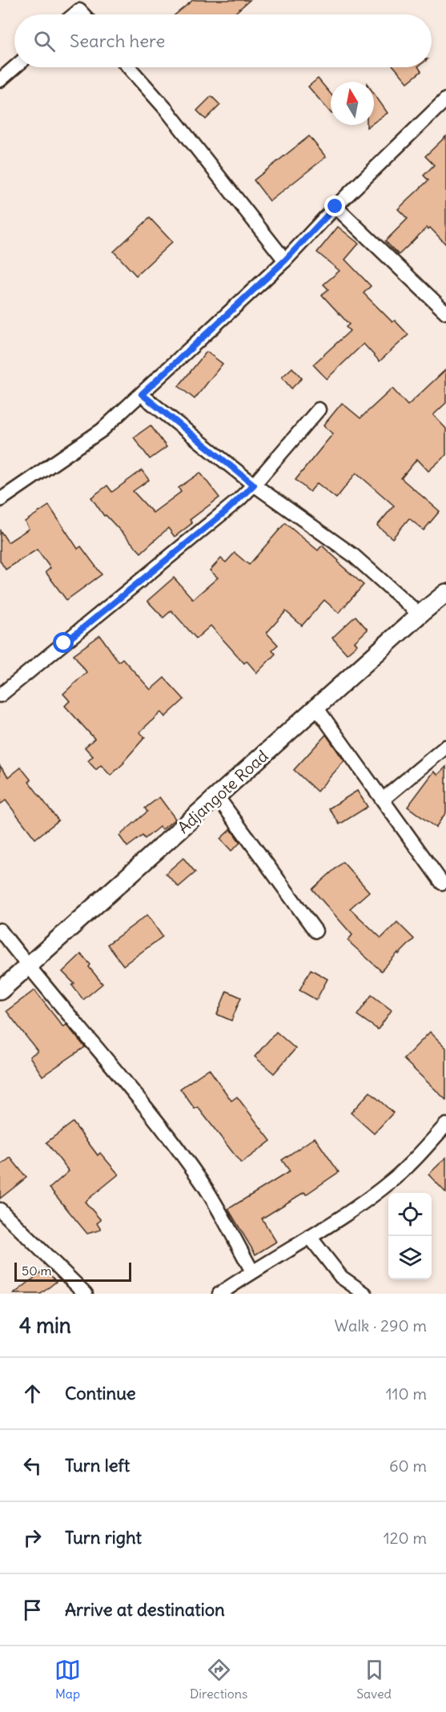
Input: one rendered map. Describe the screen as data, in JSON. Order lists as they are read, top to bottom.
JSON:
{
  "streets": {
    "street": ["Adjangote Road"]
  },
  "scale_bar": "50 m",
  "north": "top",
  "page": {
    "search": "Search here",
    "scale": "50 m",
    "heading": ["4 min", "Walk · 290 m"],
    "list": [
      ["Continue", "110 m"],
      ["Turn left", "60 m"],
      ["Turn right", "120 m"],
      "Arrive at destination"
    ],
    "nav": ["Map", "Directions", "Saved"]
  }
}
